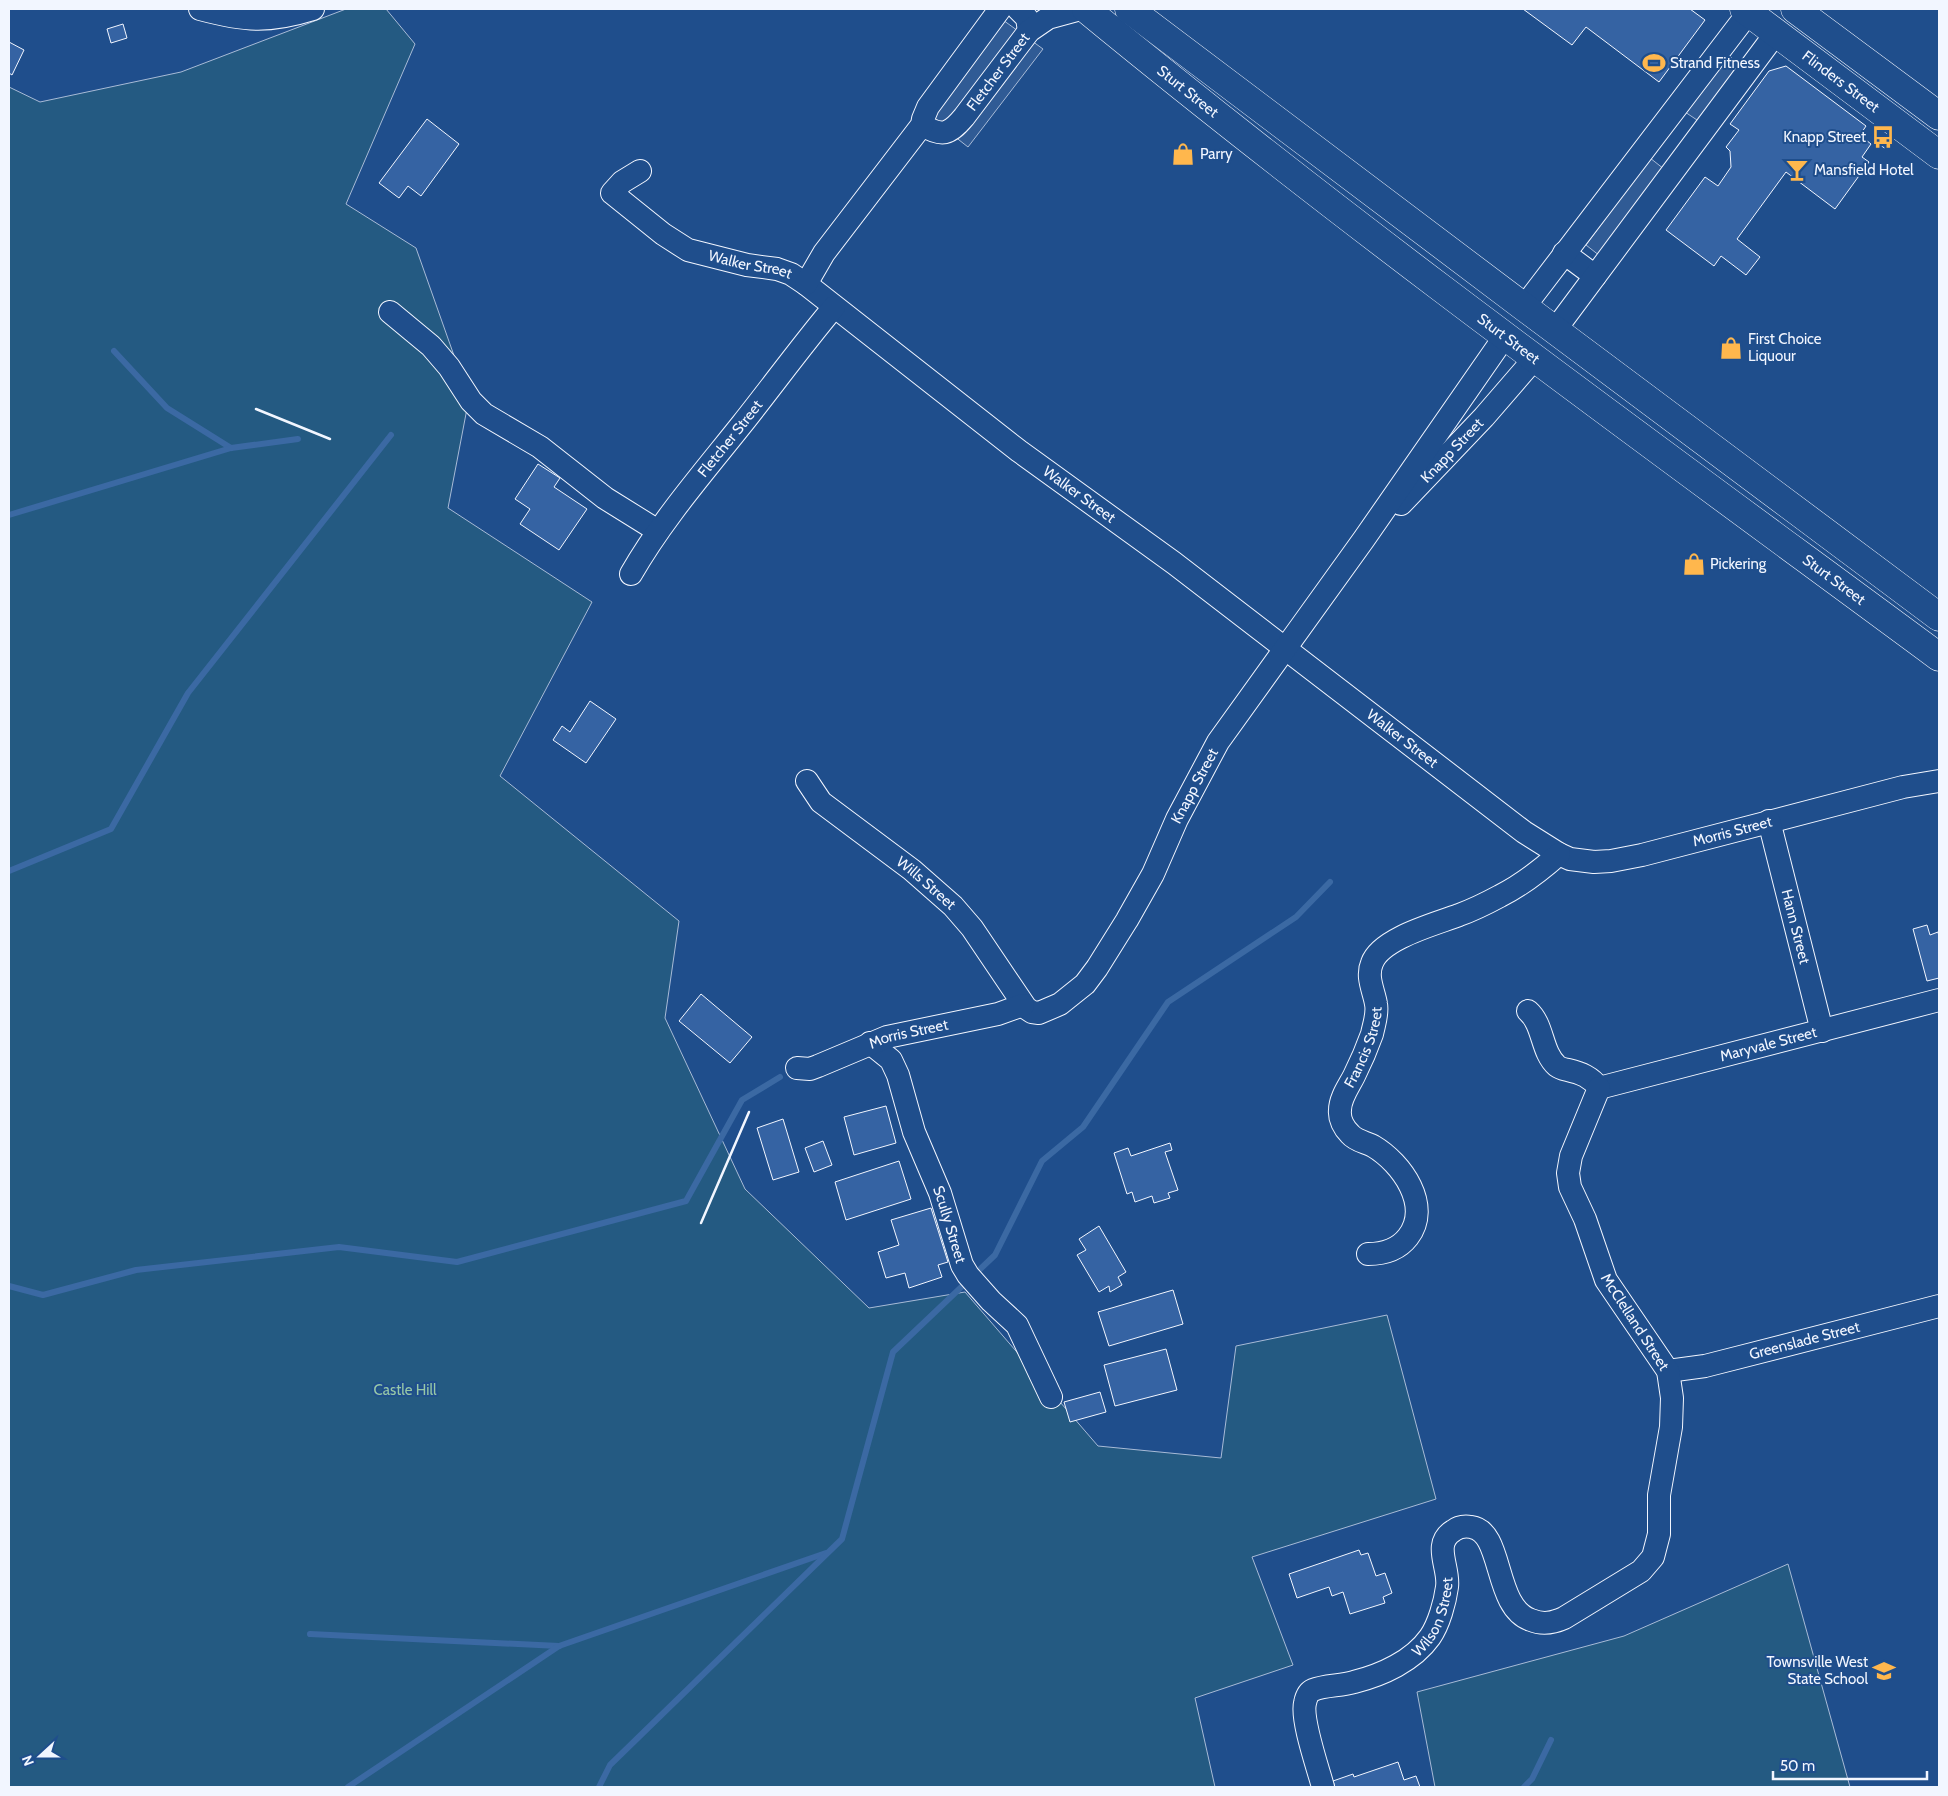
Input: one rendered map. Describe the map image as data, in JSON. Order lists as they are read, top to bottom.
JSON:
{
  "streets": {
    "main road": ["Flinders Street", "Sturt Street"],
    "street": [
      "Fletcher Street",
      "Walker Street",
      "Knapp Street",
      "Morris Street",
      "Wills Street",
      "Hann Street",
      "Maryvale Street",
      "Francis Street",
      "Scully Street",
      "McClelland Street",
      "Greenslade Street",
      "Wilson Street"
    ]
  },
  "crossings": [
    ["Fletcher Street", "Walker Street"],
    ["Sturt Street", "Knapp Street"],
    ["Walker Street", "Knapp Street"],
    ["Walker Street", "Morris Street"],
    ["Walker Street", "Francis Street"],
    ["Knapp Street", "Morris Street"],
    ["Knapp Street", "Wills Street"],
    ["Morris Street", "Wills Street"],
    ["Morris Street", "Hann Street"],
    ["Morris Street", "Francis Street"],
    ["Morris Street", "Scully Street"],
    ["Hann Street", "Maryvale Street"],
    ["Maryvale Street", "McClelland Street"],
    ["McClelland Street", "Greenslade Street"],
    ["McClelland Street", "Wilson Street"]
  ],
  "parks": ["Castle Hill"],
  "places": {
    "sports": ["Strand Fitness"],
    "bus stop": ["Knapp Street"],
    "shop": ["Parry", "First Choice Liquour", "Pickering"],
    "bar": ["Mansfield Hotel"],
    "school or university": ["Townsville West State School"]
  },
  "scale_bar": "50 m",
  "north": "left"
}
